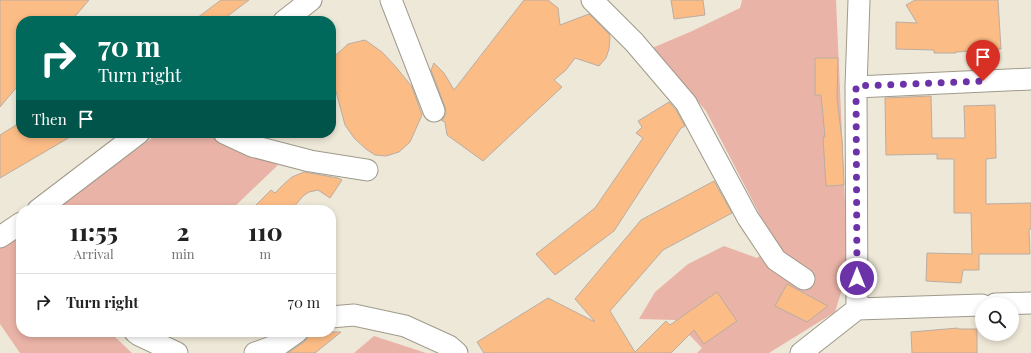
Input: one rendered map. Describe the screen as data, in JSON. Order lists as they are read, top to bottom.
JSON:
{
  "page": {
    "turn": ["70 m", "Turn right"],
    "then": "Then",
    "eta": [
      "11:55",
      "Arrival",
      "2",
      "min",
      "110",
      "m"
    ],
    "list": [
      {
        "name": "Turn right",
        "value": "70 m"
      }
    ]
  }
}
